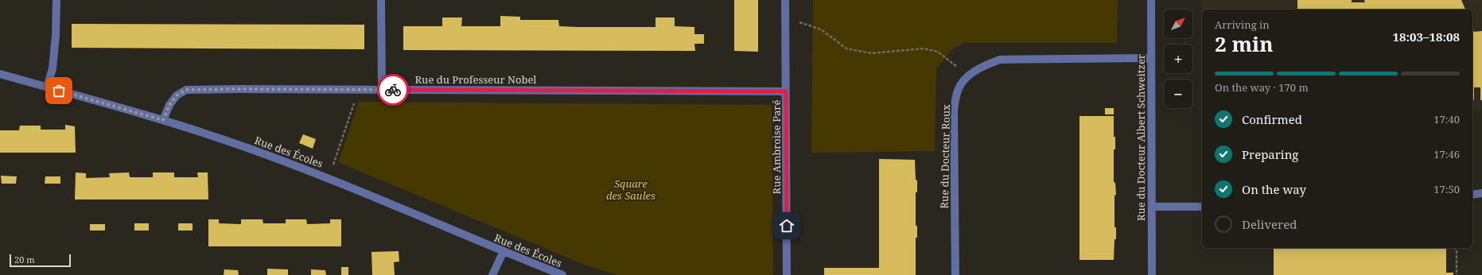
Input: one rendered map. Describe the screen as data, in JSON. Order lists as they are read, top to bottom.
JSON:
{
  "streets": {
    "street": [
      "Rue du Professeur Nobel",
      "Rue du Docteur Albert Schweitzer",
      "Rue Ambroise Paré",
      "Rue des Écoles",
      "Rue du Docteur Roux"
    ]
  },
  "crossings": [
    ["Rue du Professeur Nobel", "Rue Ambroise Paré"],
    ["Rue du Professeur Nobel", "Rue des Écoles"],
    ["Rue du Docteur Albert Schweitzer", "Rue du Docteur Roux"]
  ],
  "parks": ["Square des Saules"],
  "scale_bar": "20 m",
  "north": "top right",
  "page": {
    "map_buttons": ["+", "−"],
    "heading": ["2 min", "Arriving in", "18:03–18:08"],
    "bar": "On the way · 170 m",
    "list": [
      ["Confirmed", "17:40"],
      ["Preparing", "17:46"],
      ["On the way", "17:50"],
      "Delivered"
    ],
    "scale": "20 m"
  }
}
